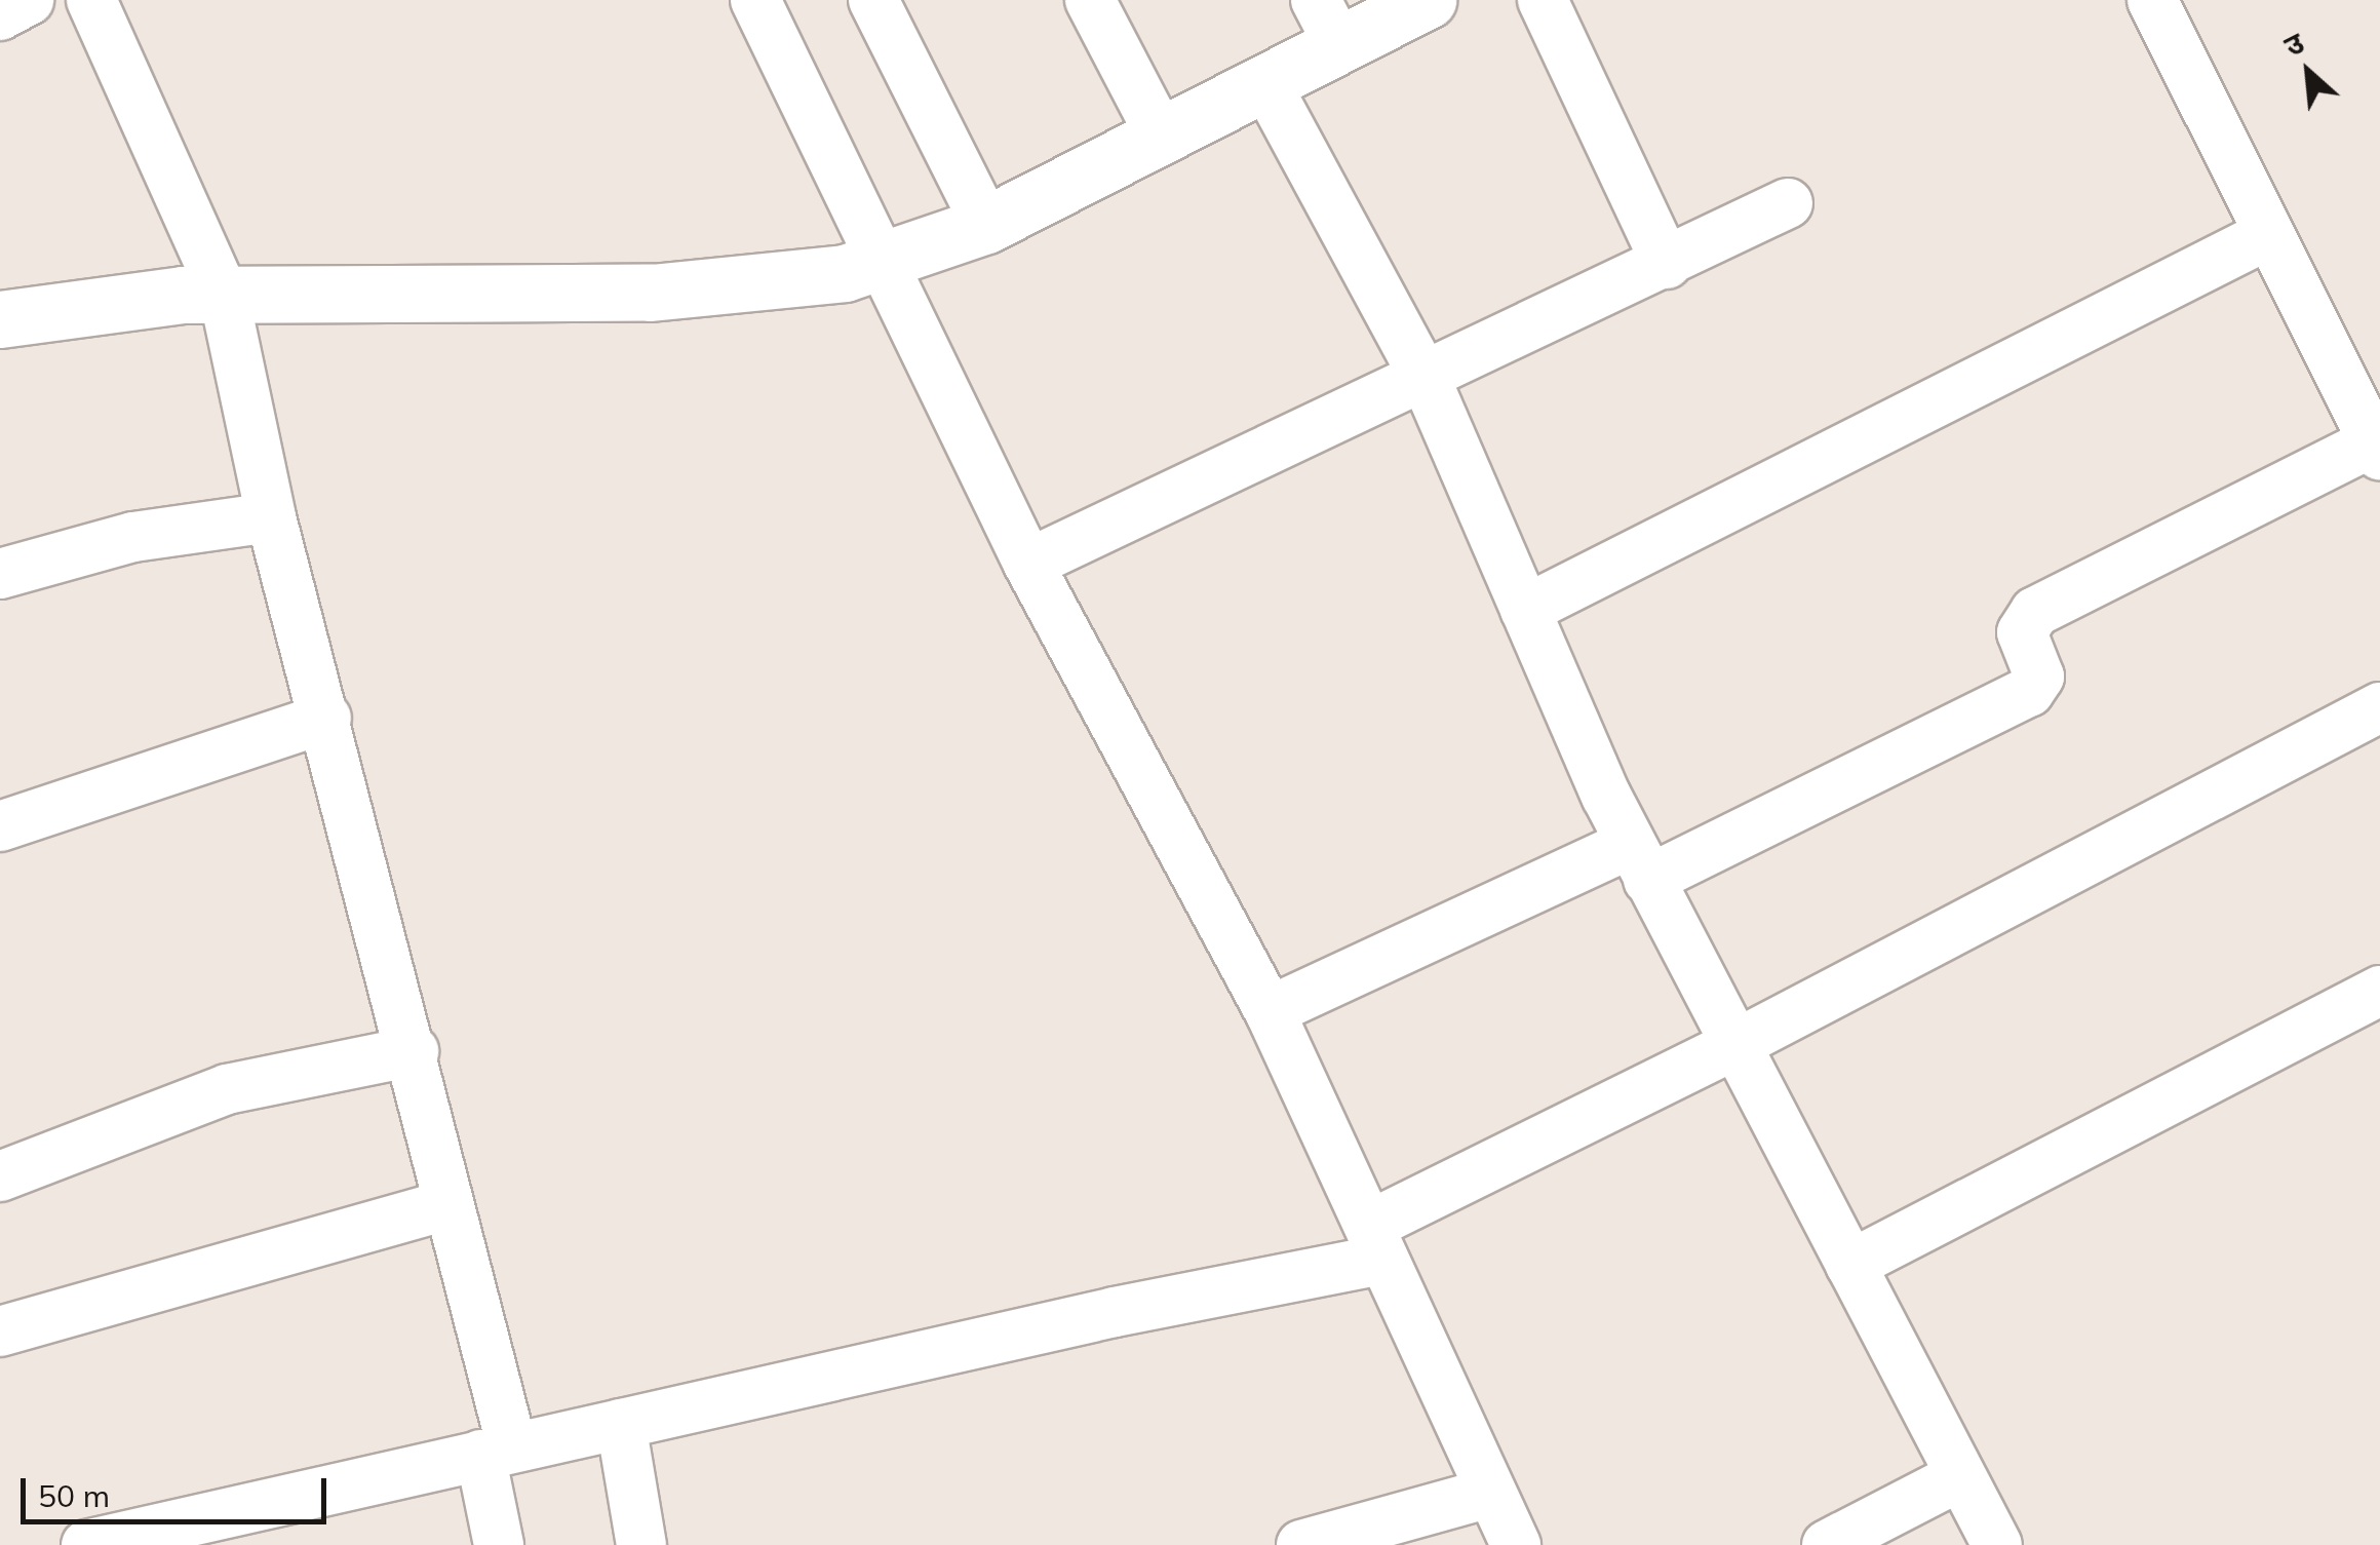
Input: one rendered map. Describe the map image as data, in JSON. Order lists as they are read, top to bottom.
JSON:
{
  "scale_bar": "50 m",
  "north": "top left"
}
